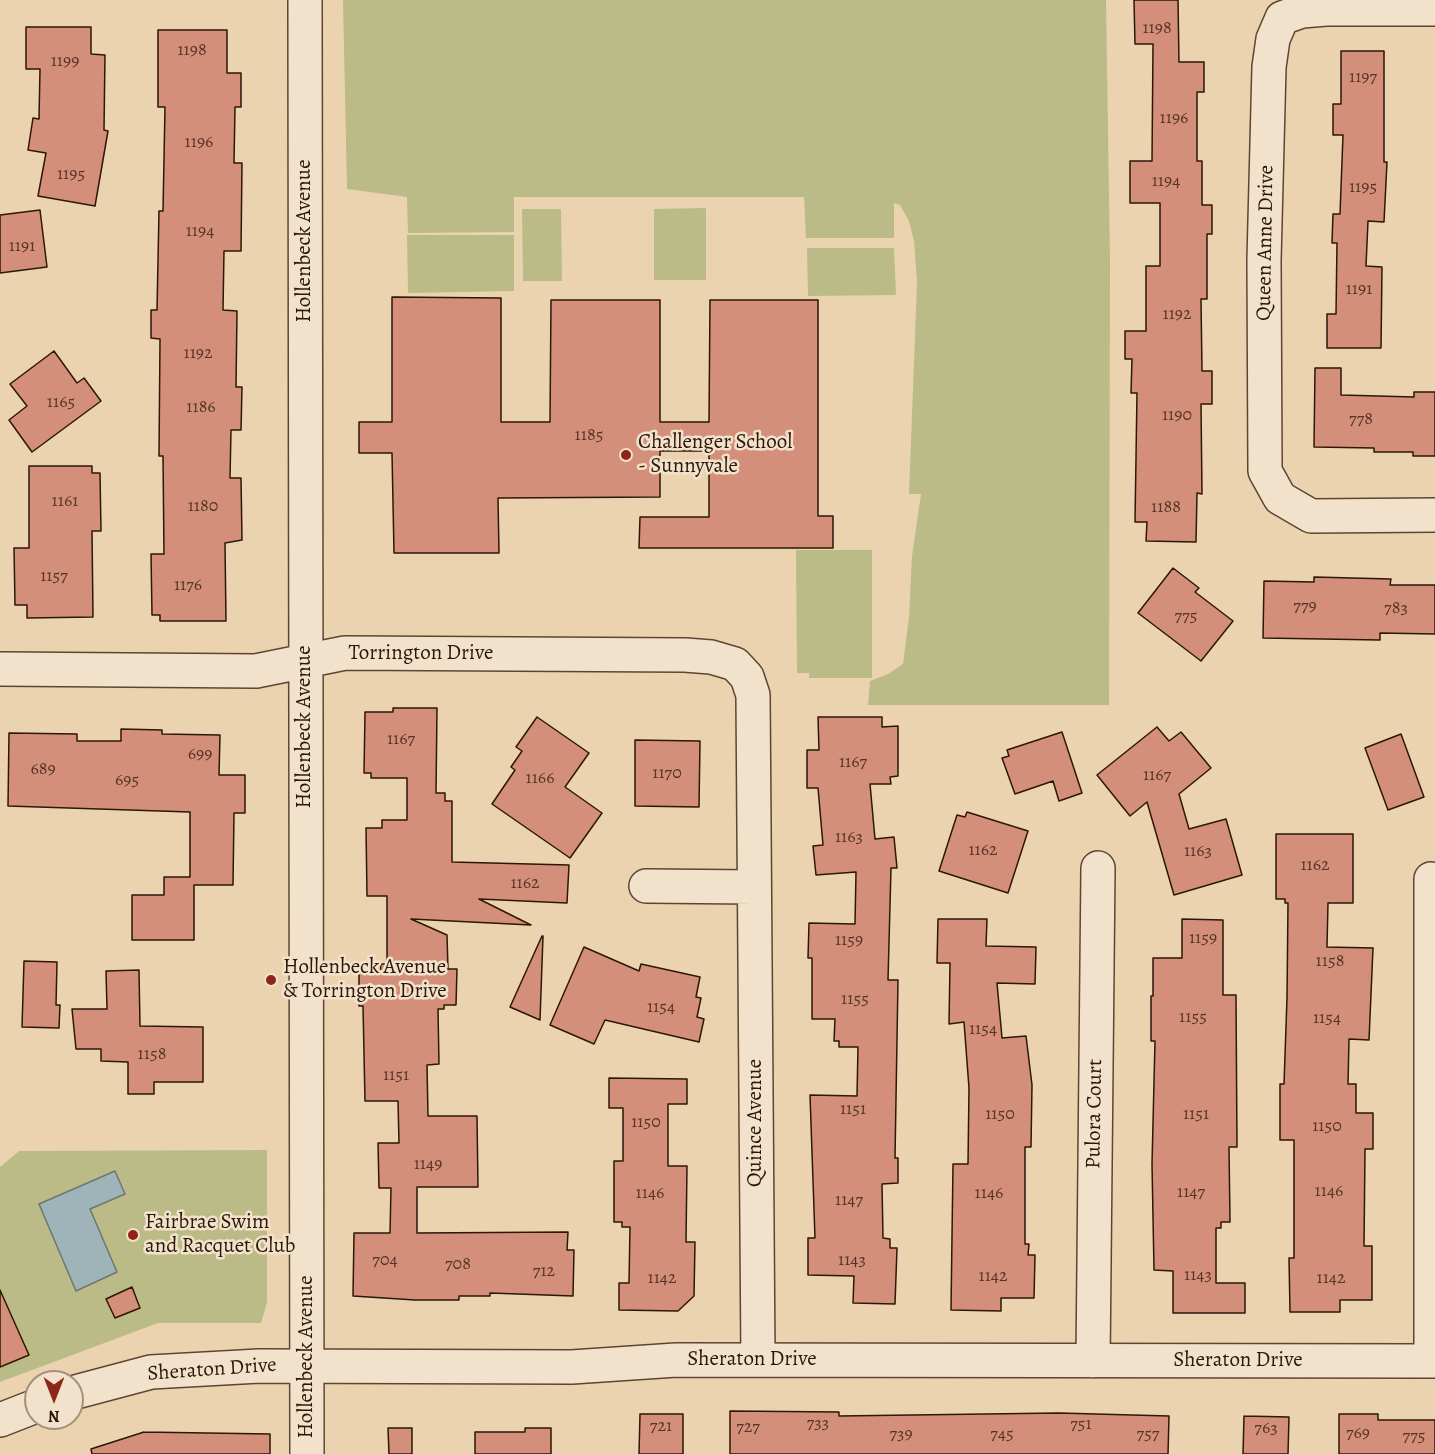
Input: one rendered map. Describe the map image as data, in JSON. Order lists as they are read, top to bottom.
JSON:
{
  "streets": {
    "street": [
      "Hollenbeck Avenue",
      "Queen Anne Drive",
      "Torrington Drive",
      "Pulora Court",
      "Quince Avenue",
      "Sheraton Drive"
    ]
  },
  "crossings": [
    ["Hollenbeck Avenue", "Torrington Drive"],
    ["Hollenbeck Avenue", "Sheraton Drive"],
    ["Torrington Drive", "Quince Avenue"],
    ["Pulora Court", "Sheraton Drive"],
    ["Quince Avenue", "Sheraton Drive"]
  ],
  "places": ["Challenger School - Sunnyvale", "Hollenbeck Avenue & Torrington Drive", "Fairbrae Swim and Racquet Club"],
  "house_numbers": [
    "1198",
    "1198",
    "1199",
    "1197",
    "1196",
    "1196",
    "1195",
    "1194",
    "1195",
    "1194",
    "1191",
    "1191",
    "1192",
    "1192",
    "1165",
    "1186",
    "1190",
    "778",
    "1185",
    "1161",
    "1180",
    "1188",
    "1157",
    "1176",
    "779",
    "783",
    "775",
    "1167",
    "699",
    "1167",
    "689",
    "1170",
    "1167",
    "1166",
    "695",
    "1163",
    "1162",
    "1163",
    "1162",
    "1162",
    "1159",
    "1159",
    "1158",
    "1155",
    "1154",
    "1155",
    "1154",
    "1154",
    "1158",
    "1151",
    "1151",
    "1150",
    "1151",
    "1150",
    "1150",
    "1149",
    "1146",
    "1147",
    "1146",
    "1146",
    "1147",
    "704",
    "1143",
    "708",
    "712",
    "1143",
    "1142",
    "1142",
    "1142",
    "733",
    "751",
    "721",
    "727",
    "763",
    "769",
    "739",
    "745",
    "757",
    "775"
  ],
  "north": "bottom"
}
